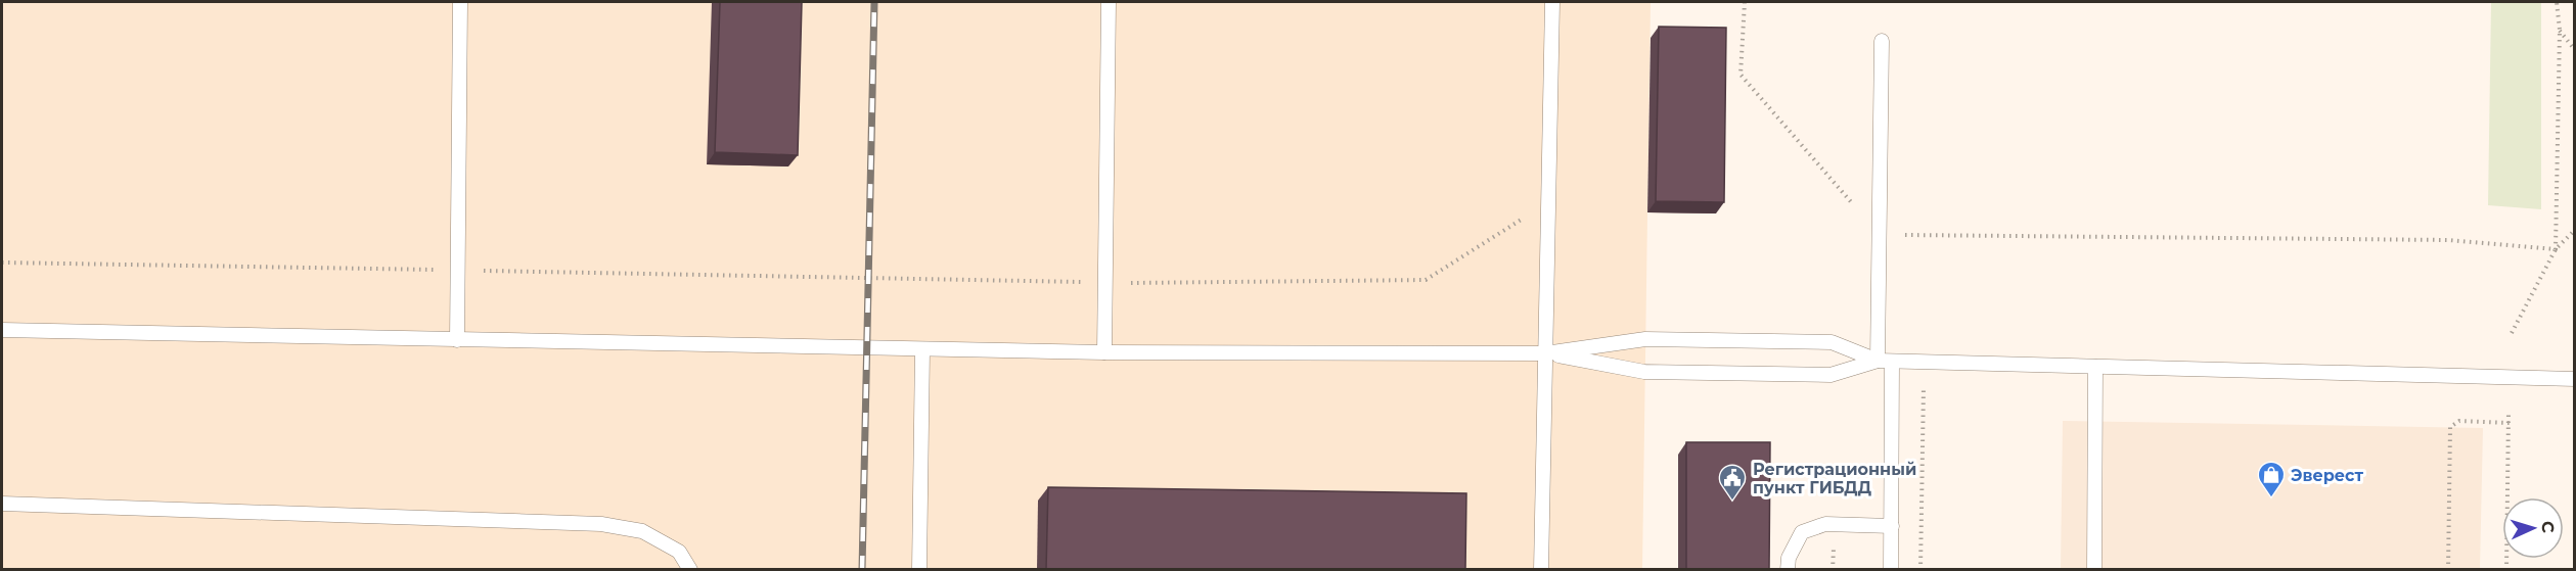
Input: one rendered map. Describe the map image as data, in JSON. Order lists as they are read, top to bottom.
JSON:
{
  "places": {
    "shop": ["Эверест"],
    "public building": ["Регистрационный пункт ГИБДД"]
  },
  "north": "right"
}
